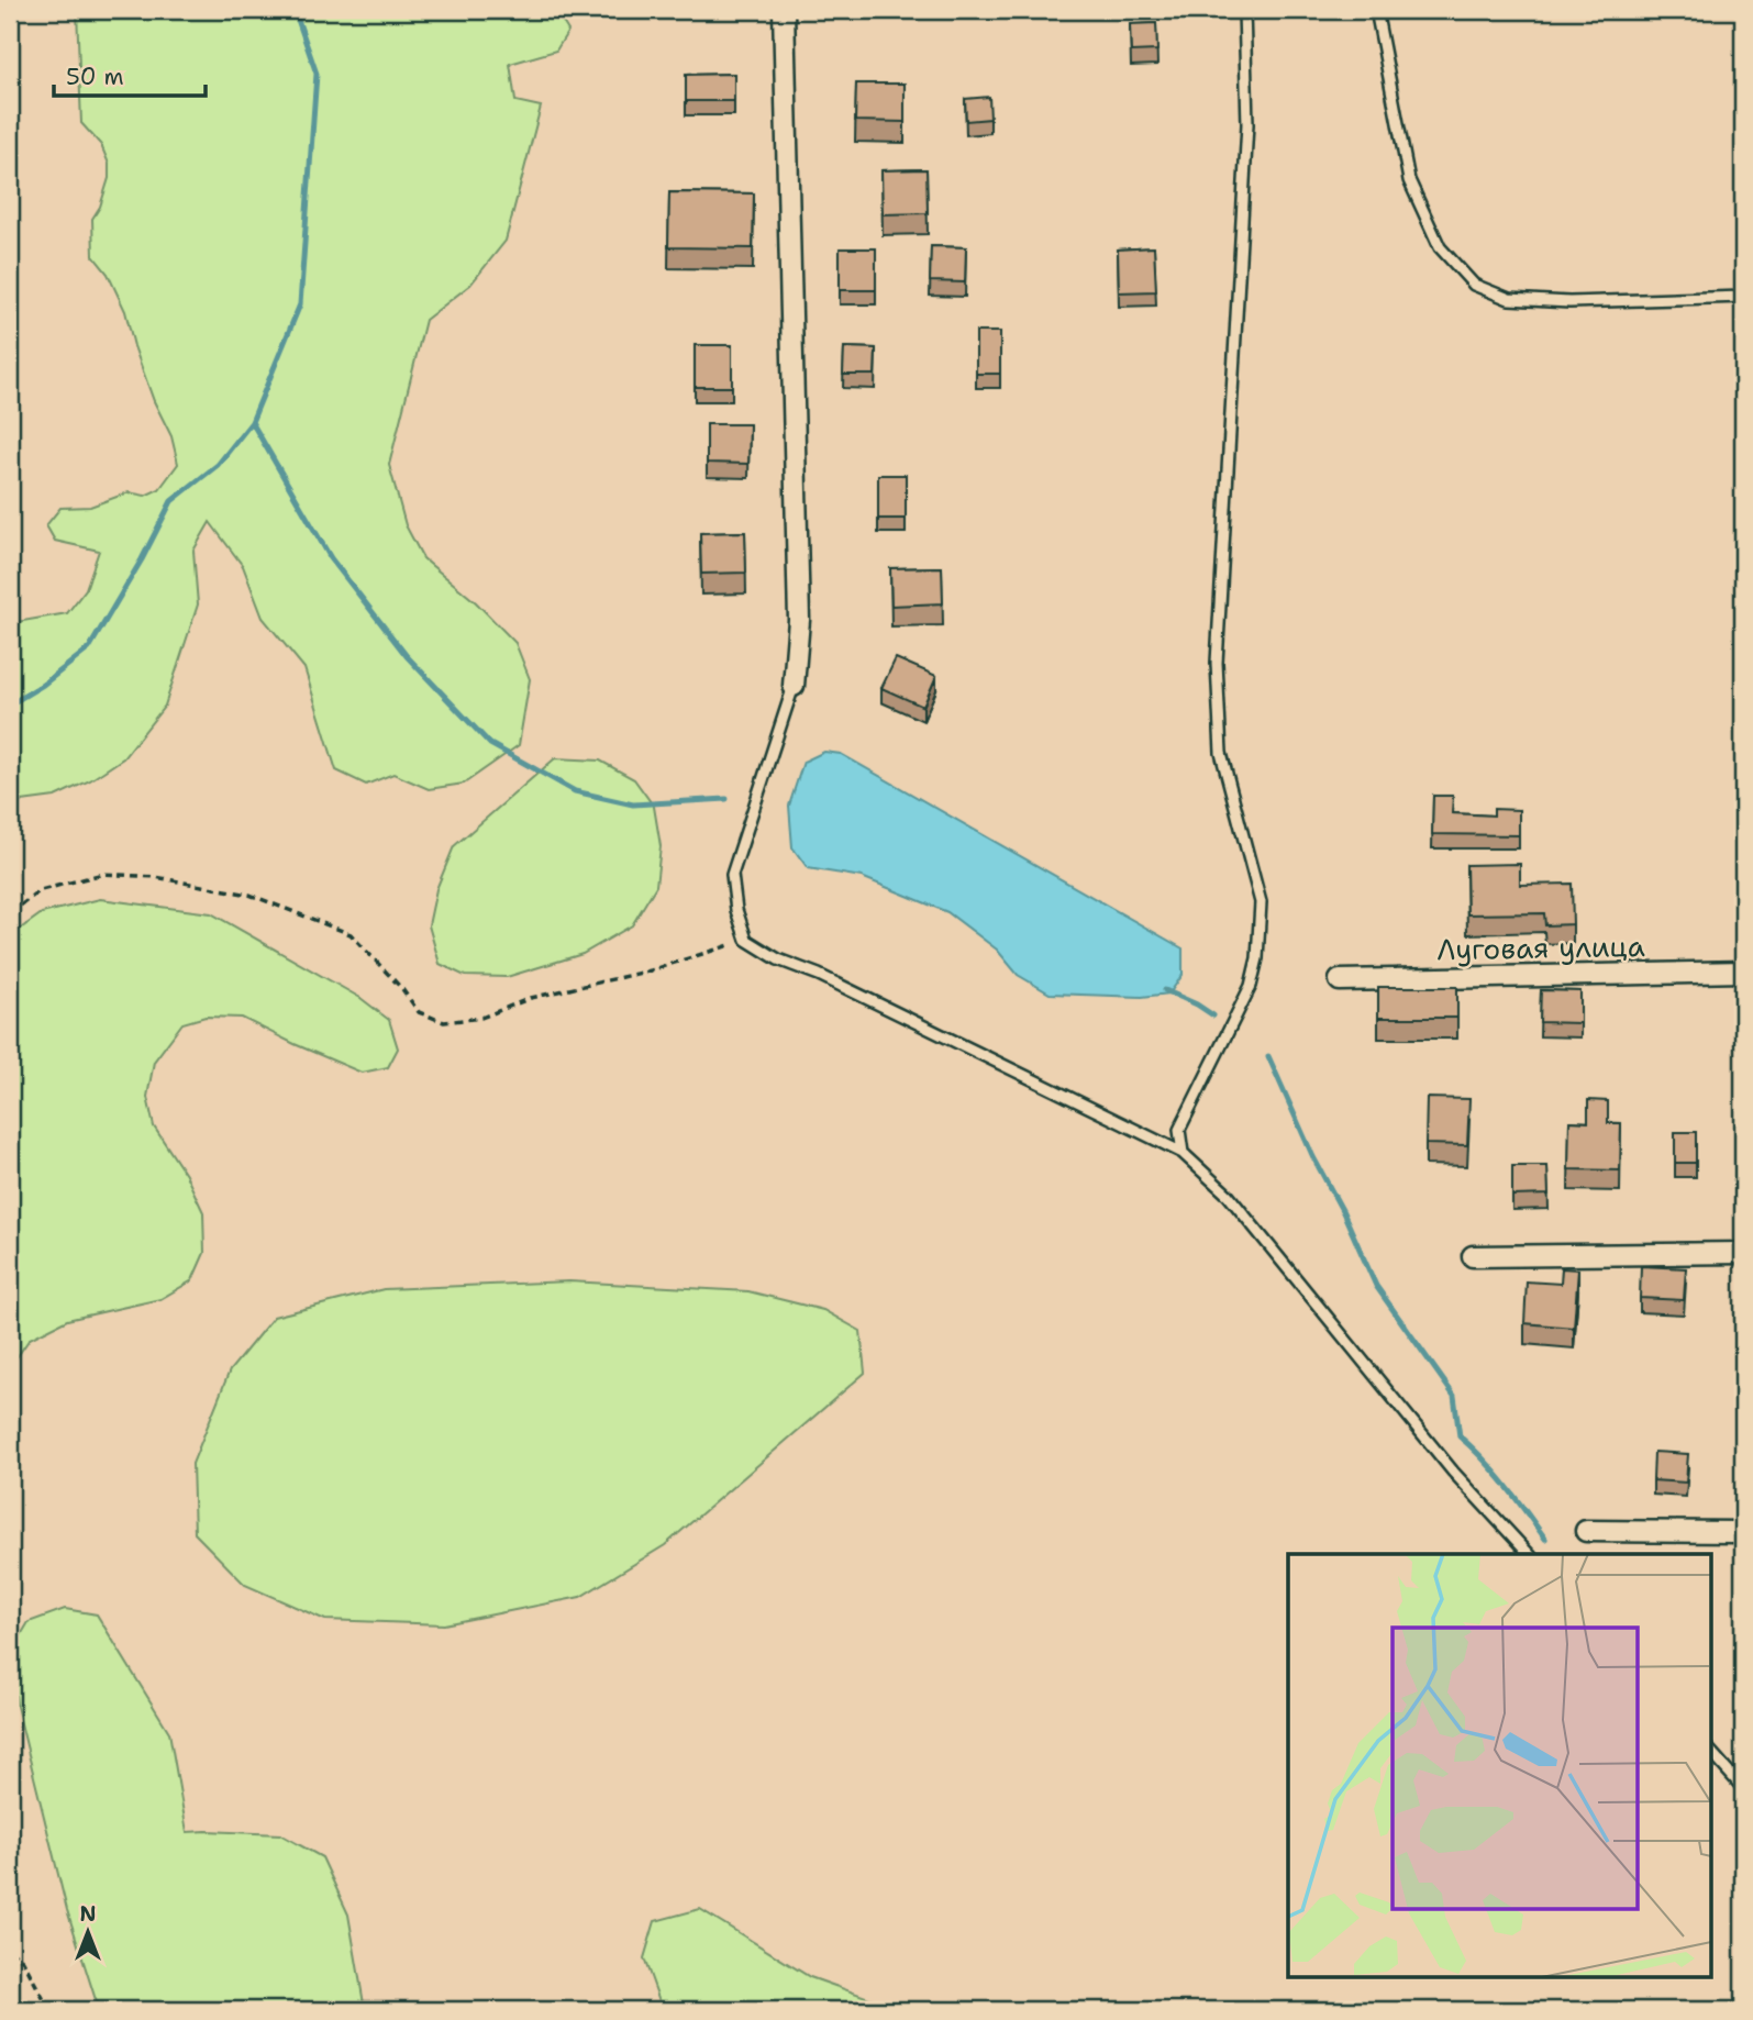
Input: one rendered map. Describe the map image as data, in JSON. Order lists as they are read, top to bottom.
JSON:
{
  "streets": {
    "street": ["Луговая улица"]
  },
  "scale_bar": "50 m",
  "north": "top"
}
